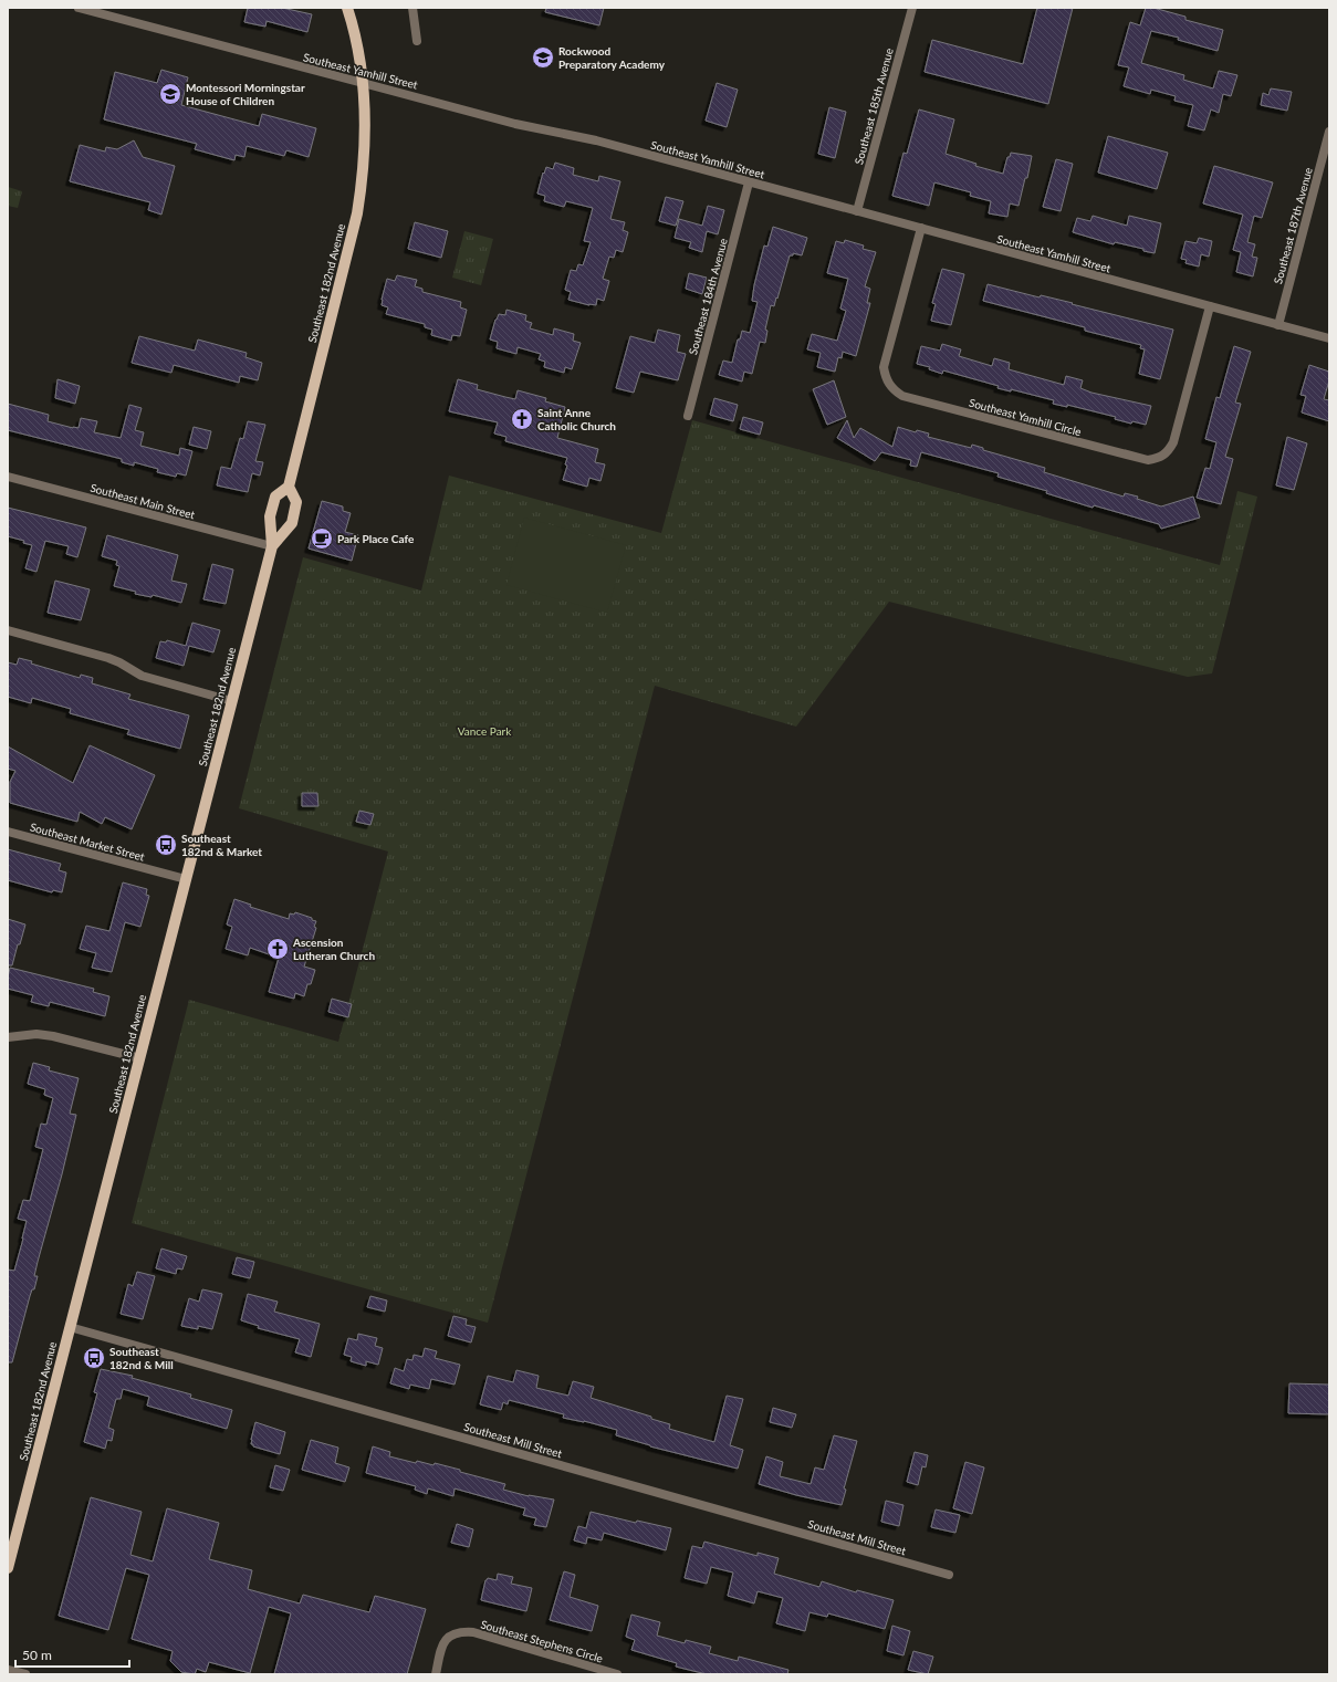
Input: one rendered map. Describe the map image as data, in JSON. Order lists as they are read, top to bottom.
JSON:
{
  "streets": {
    "main road": ["Southeast 182nd Avenue"],
    "street": [
      "Southeast Yamhill Street",
      "Southeast 185th Avenue",
      "Southeast 187th Avenue",
      "Southeast 184th Avenue",
      "Southeast Yamhill Circle",
      "Southeast Main Street",
      "Southeast Market Street",
      "Southeast Mill Street",
      "Southeast Stephens Circle"
    ]
  },
  "crossings": [
    ["Southeast Yamhill Street", "Southeast 185th Avenue"],
    ["Southeast Yamhill Street", "Southeast 187th Avenue"],
    ["Southeast Yamhill Street", "Southeast 182nd Avenue"],
    ["Southeast Yamhill Street", "Southeast 184th Avenue"],
    ["Southeast Yamhill Street", "Southeast Yamhill Circle"],
    ["Southeast 182nd Avenue", "Southeast Main Street"],
    ["Southeast 182nd Avenue", "Southeast Market Street"],
    ["Southeast 182nd Avenue", "Southeast Mill Street"]
  ],
  "parks": ["Vance Park"],
  "places": {
    "school or university": ["Rockwood Preparatory Academy", "Montessori Morningstar House of Children"],
    "church": ["Saint Anne Catholic Church", "Ascension Lutheran Church"],
    "cafe": ["Park Place Cafe"],
    "bus stop": ["Southeast 182nd & Market", "Southeast 182nd & Mill"]
  },
  "scale_bar": "50 m"
}
